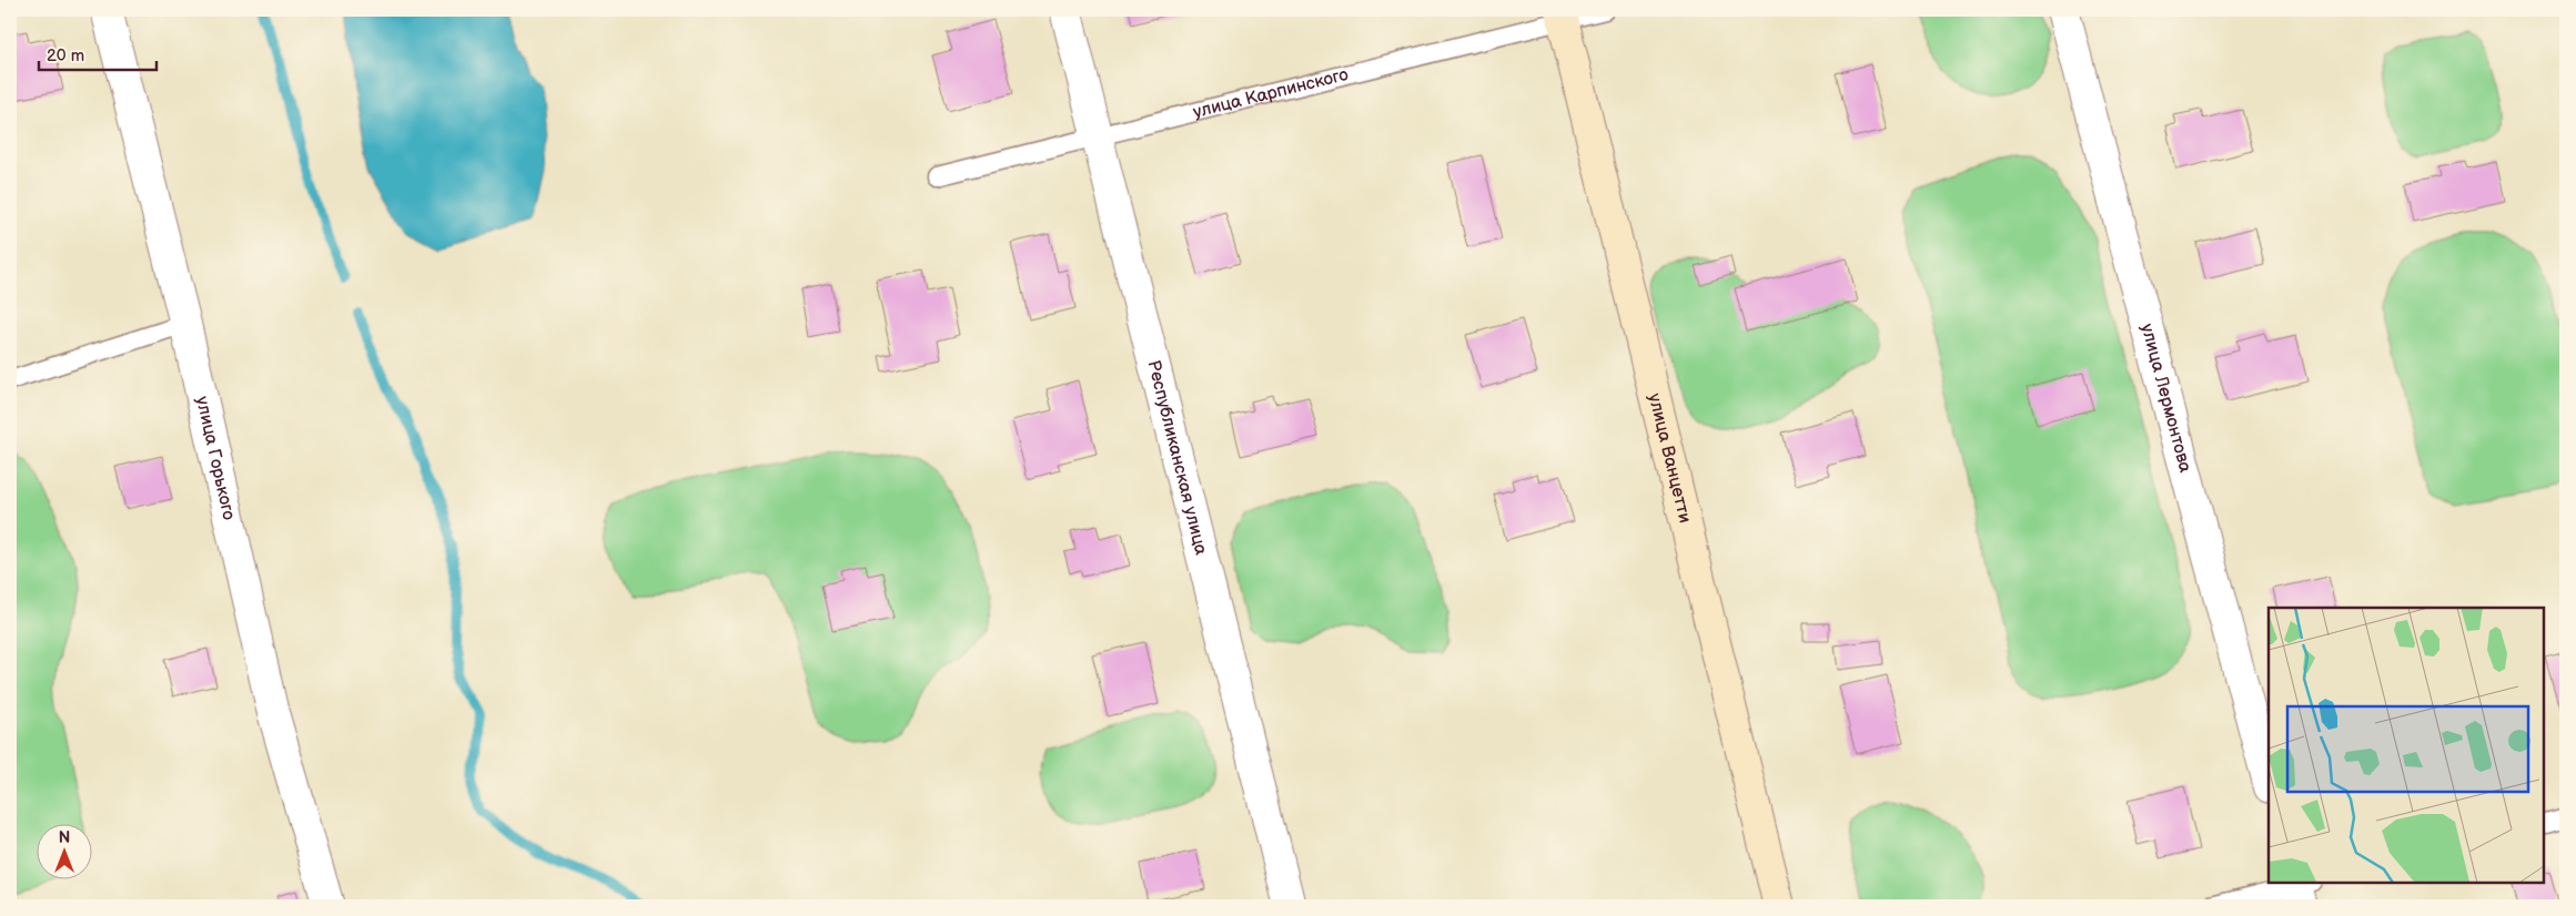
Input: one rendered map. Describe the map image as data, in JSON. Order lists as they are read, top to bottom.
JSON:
{
  "streets": {
    "street": [
      "улица Лермонтова",
      "Республиканская улица",
      "улица Ванцетти",
      "улица Горького"
    ],
    "lane": ["улица Карпинского"]
  },
  "crossings": [
    ["улица Карпинского", "Республиканская улица"],
    ["улица Карпинского", "улица Ванцетти"]
  ],
  "scale_bar": "20 m",
  "north": "top"
}
